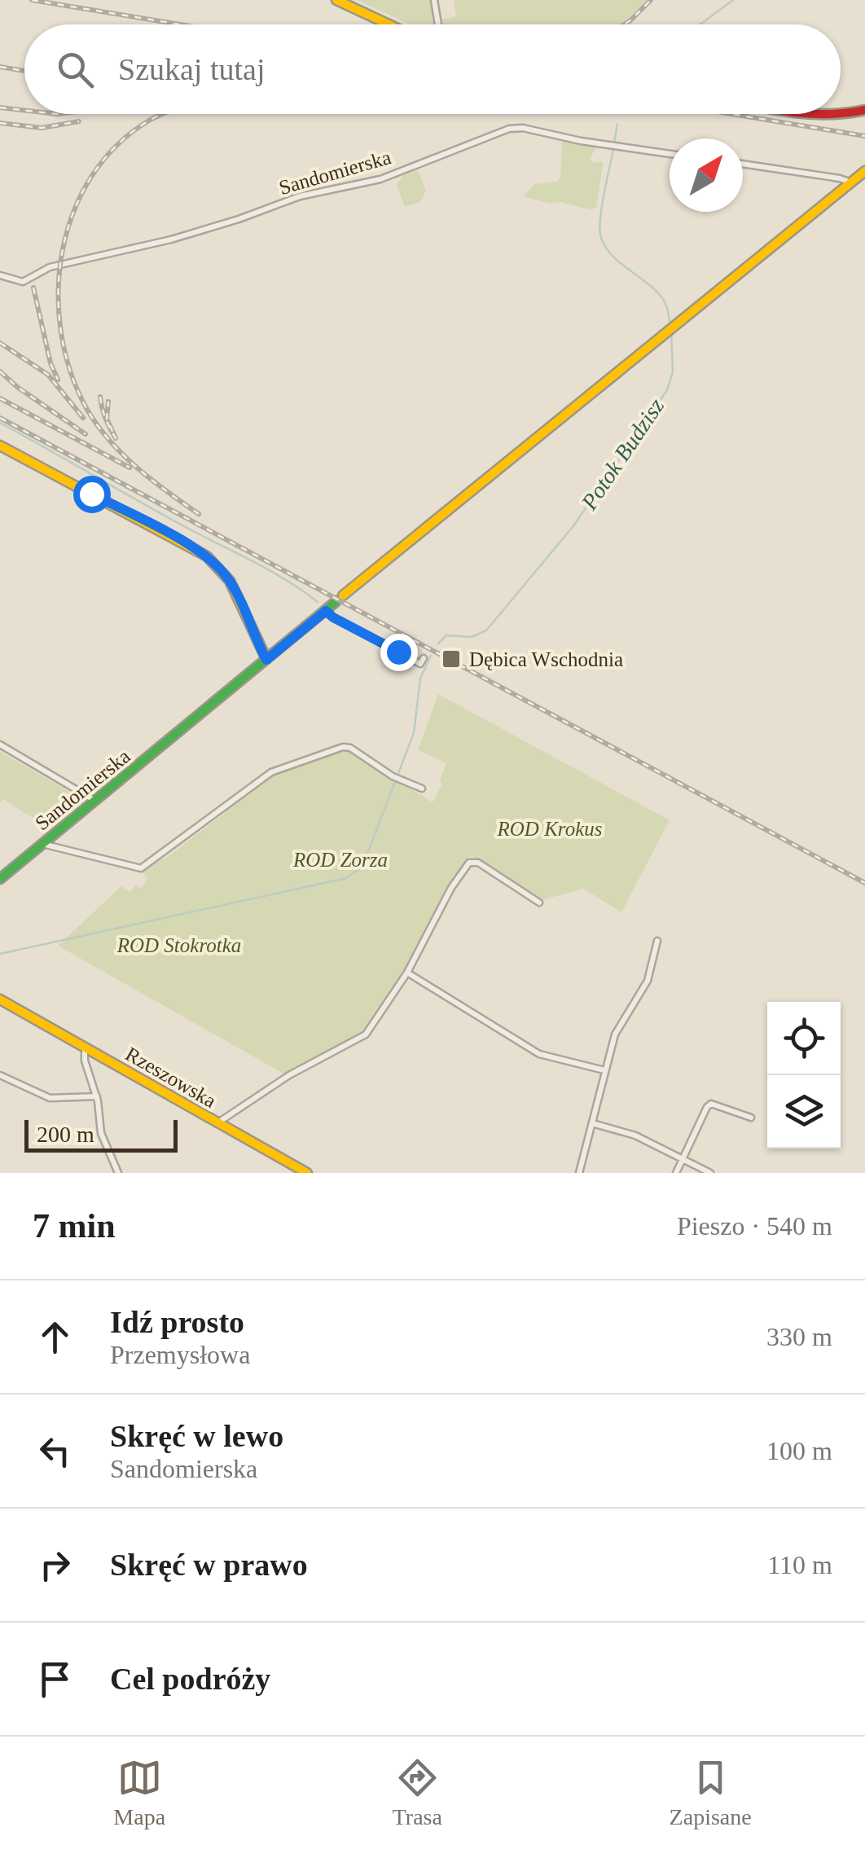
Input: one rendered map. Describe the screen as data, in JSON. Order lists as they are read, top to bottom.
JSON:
{
  "streets": {
    "street": ["Sandomierska", "Rzeszowska"]
  },
  "water": ["Potok Budzisz"],
  "parks": ["ROD Krokus", "ROD Zorza", "ROD Stokrotka"],
  "places": {
    "transit": ["Dębica Wschodnia"]
  },
  "scale_bar": "200 m",
  "north": "top right",
  "page": {
    "search": "Szukaj tutaj",
    "scale": "200 m",
    "heading": ["7 min", "Pieszo · 540 m"],
    "list": [
      ["Idź prosto", "Przemysłowa", "330 m"],
      ["Skręć w lewo", "Sandomierska", "100 m"],
      ["Skręć w prawo", "110 m"],
      "Cel podróży"
    ],
    "nav": ["Mapa", "Trasa", "Zapisane"]
  }
}
